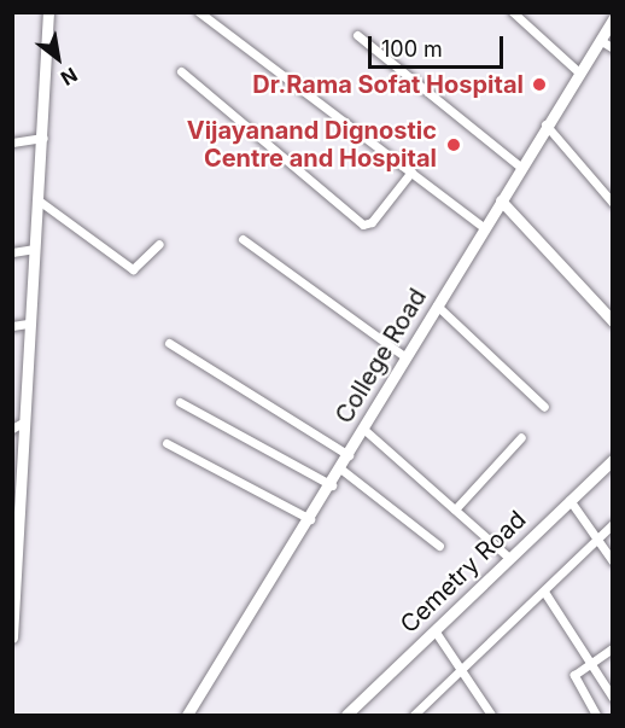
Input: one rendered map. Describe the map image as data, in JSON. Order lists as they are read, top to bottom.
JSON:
{
  "streets": {
    "street": ["College Road", "Cemetry Road"]
  },
  "places": ["Dr.Rama Sofat Hospital", "Vijayanand Dignostic Centre and Hospital"],
  "scale_bar": "100 m",
  "north": "bottom right"
}
